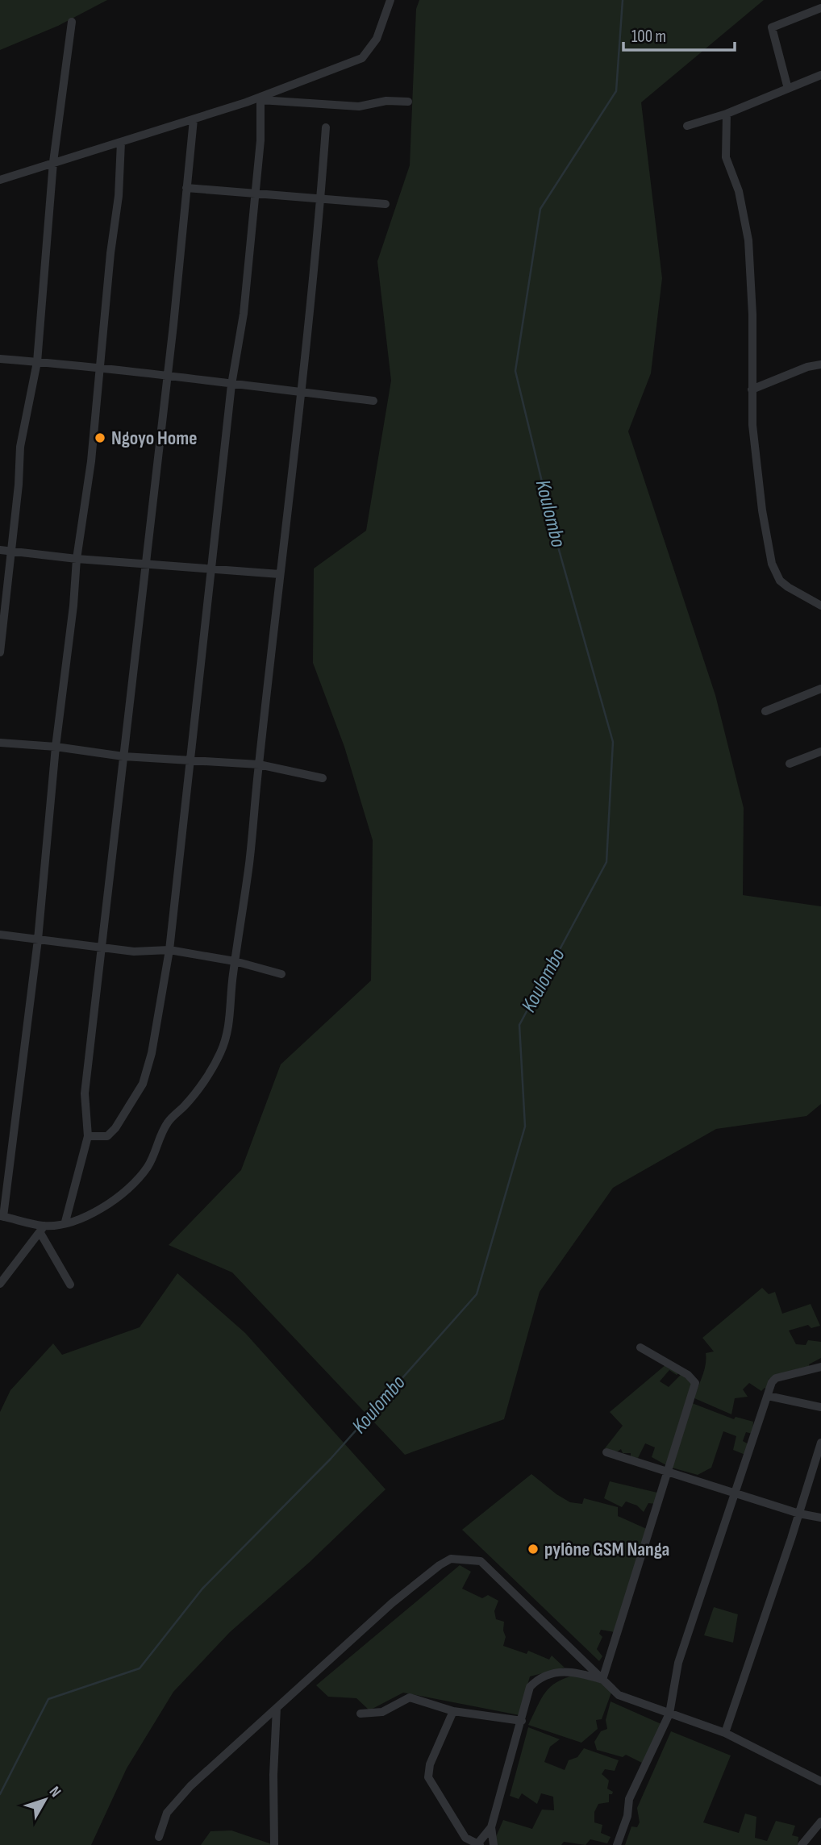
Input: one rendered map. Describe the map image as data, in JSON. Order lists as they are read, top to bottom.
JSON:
{
  "water": ["Koulombo"],
  "places": ["Ngoyo Home", "pylône GSM Nanga"],
  "scale_bar": "100 m",
  "north": "top right"
}
